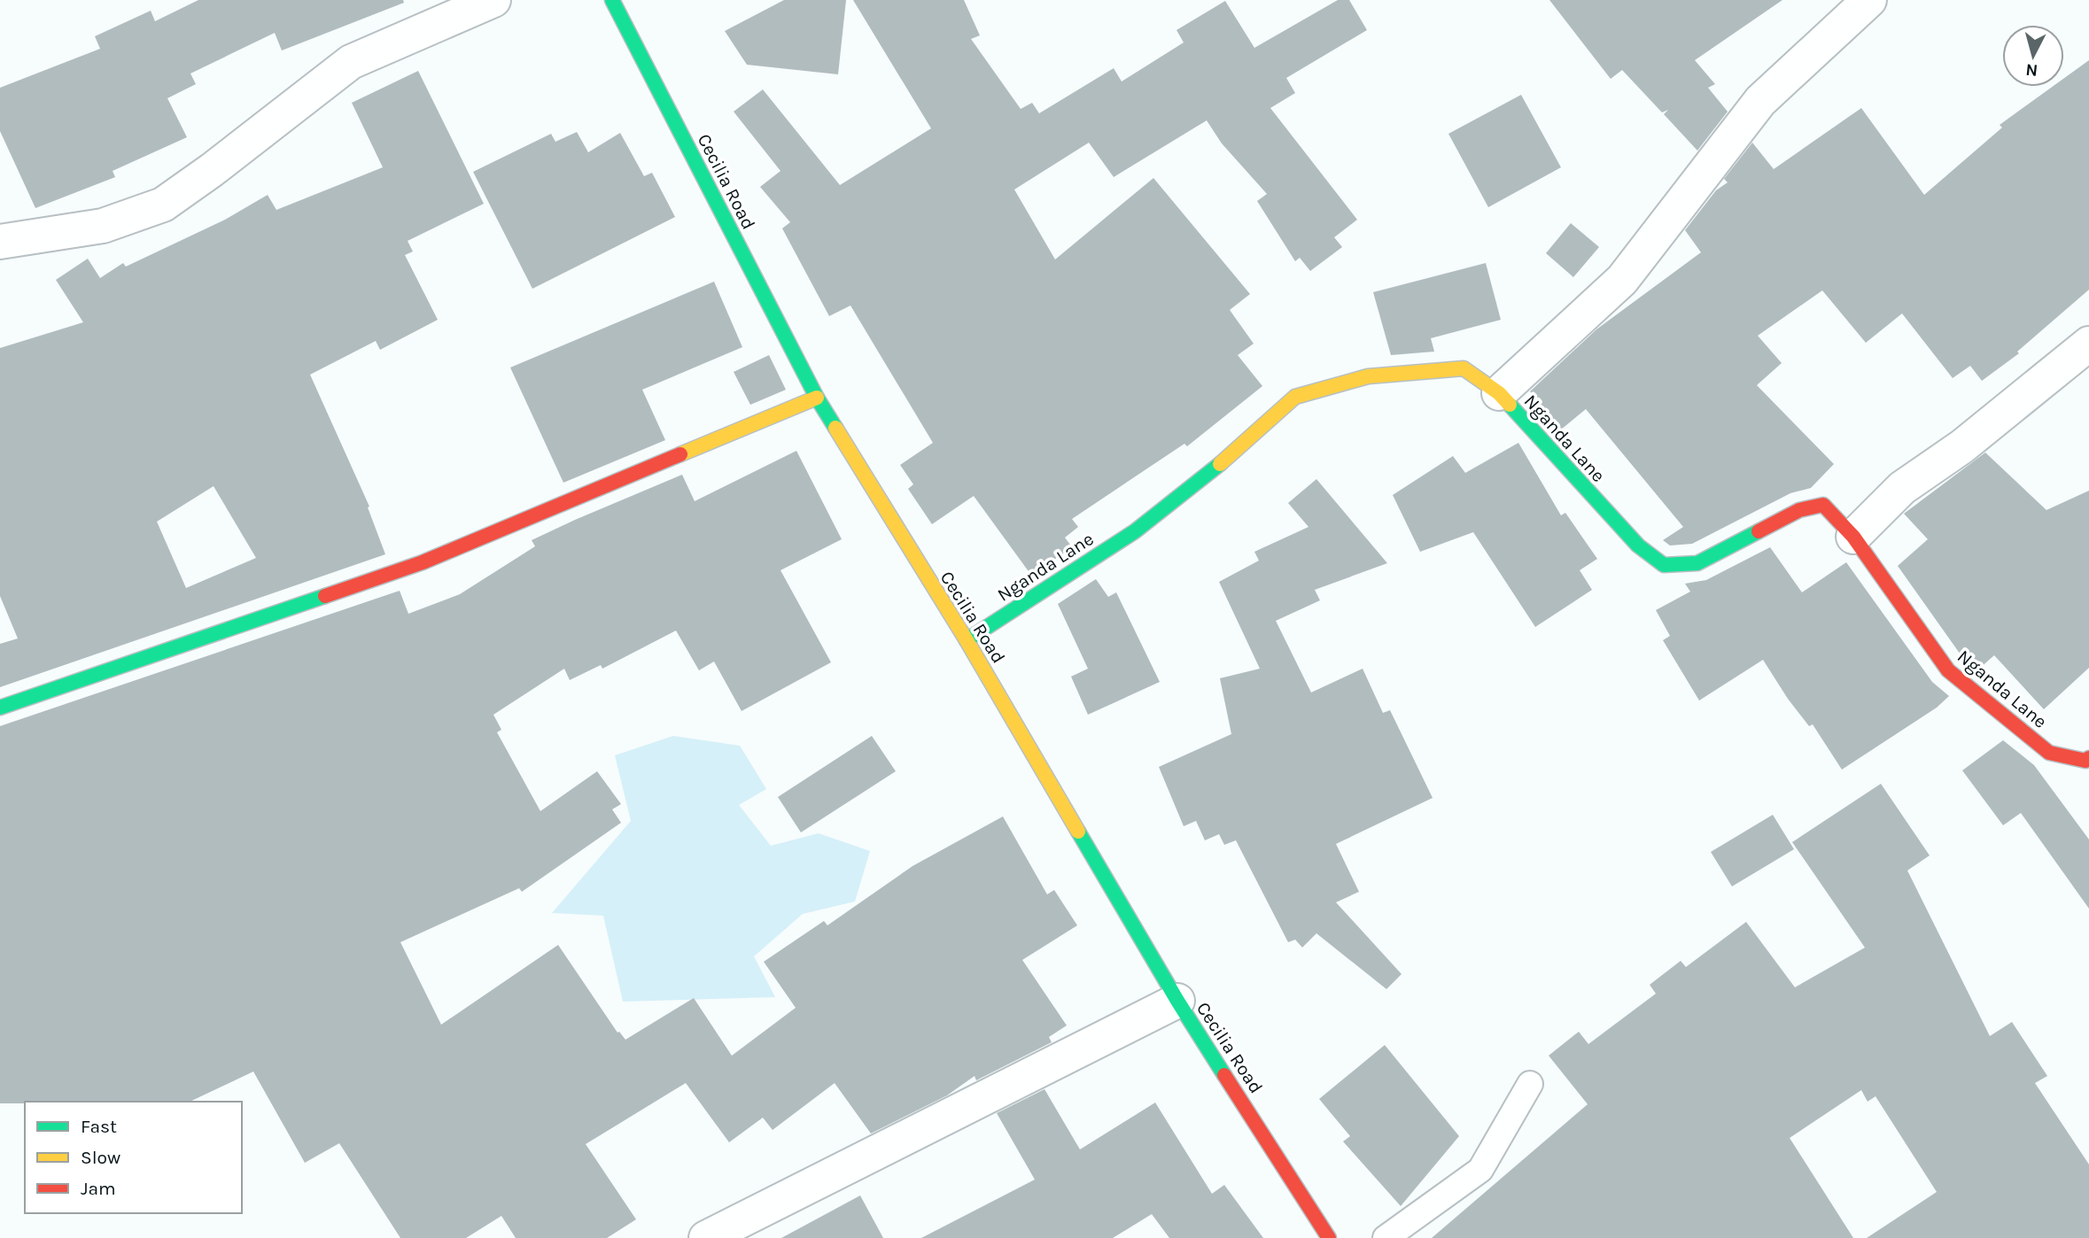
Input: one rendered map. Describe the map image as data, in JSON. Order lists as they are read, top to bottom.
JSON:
{
  "streets": {
    "street": ["Cecilia Road", "Nganda Lane"]
  },
  "crossings": [
    ["Cecilia Road", "Nganda Lane"]
  ],
  "legend": ["Fast", "Slow", "Jam"],
  "north": "bottom"
}
